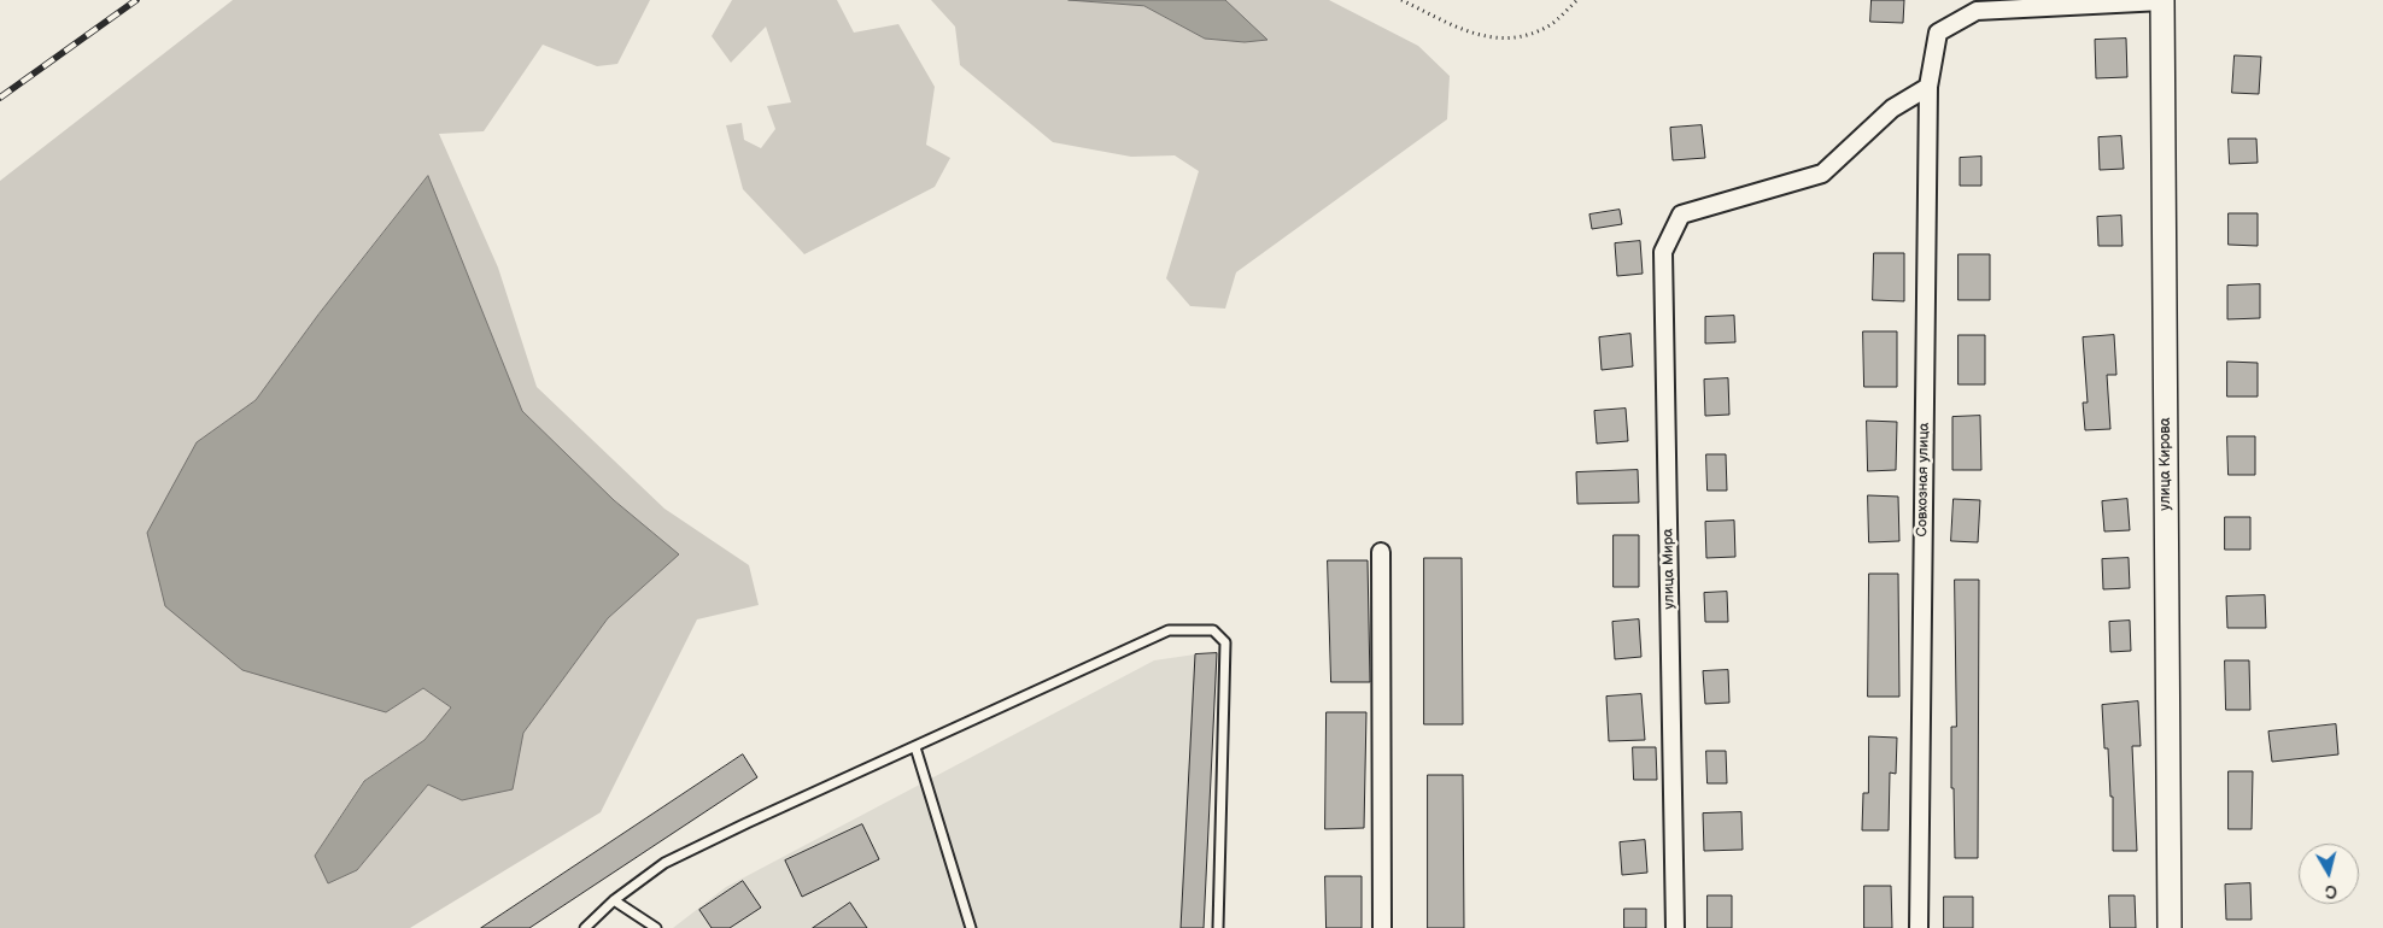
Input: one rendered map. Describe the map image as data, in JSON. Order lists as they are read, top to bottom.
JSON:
{
  "streets": {
    "street": ["улица Кирова", "Совхозная улица", "улица Мира"]
  },
  "crossings": [
    ["улица Кирова", "Совхозная улица"],
    ["Совхозная улица", "улица Мира"]
  ],
  "north": "bottom"
}
